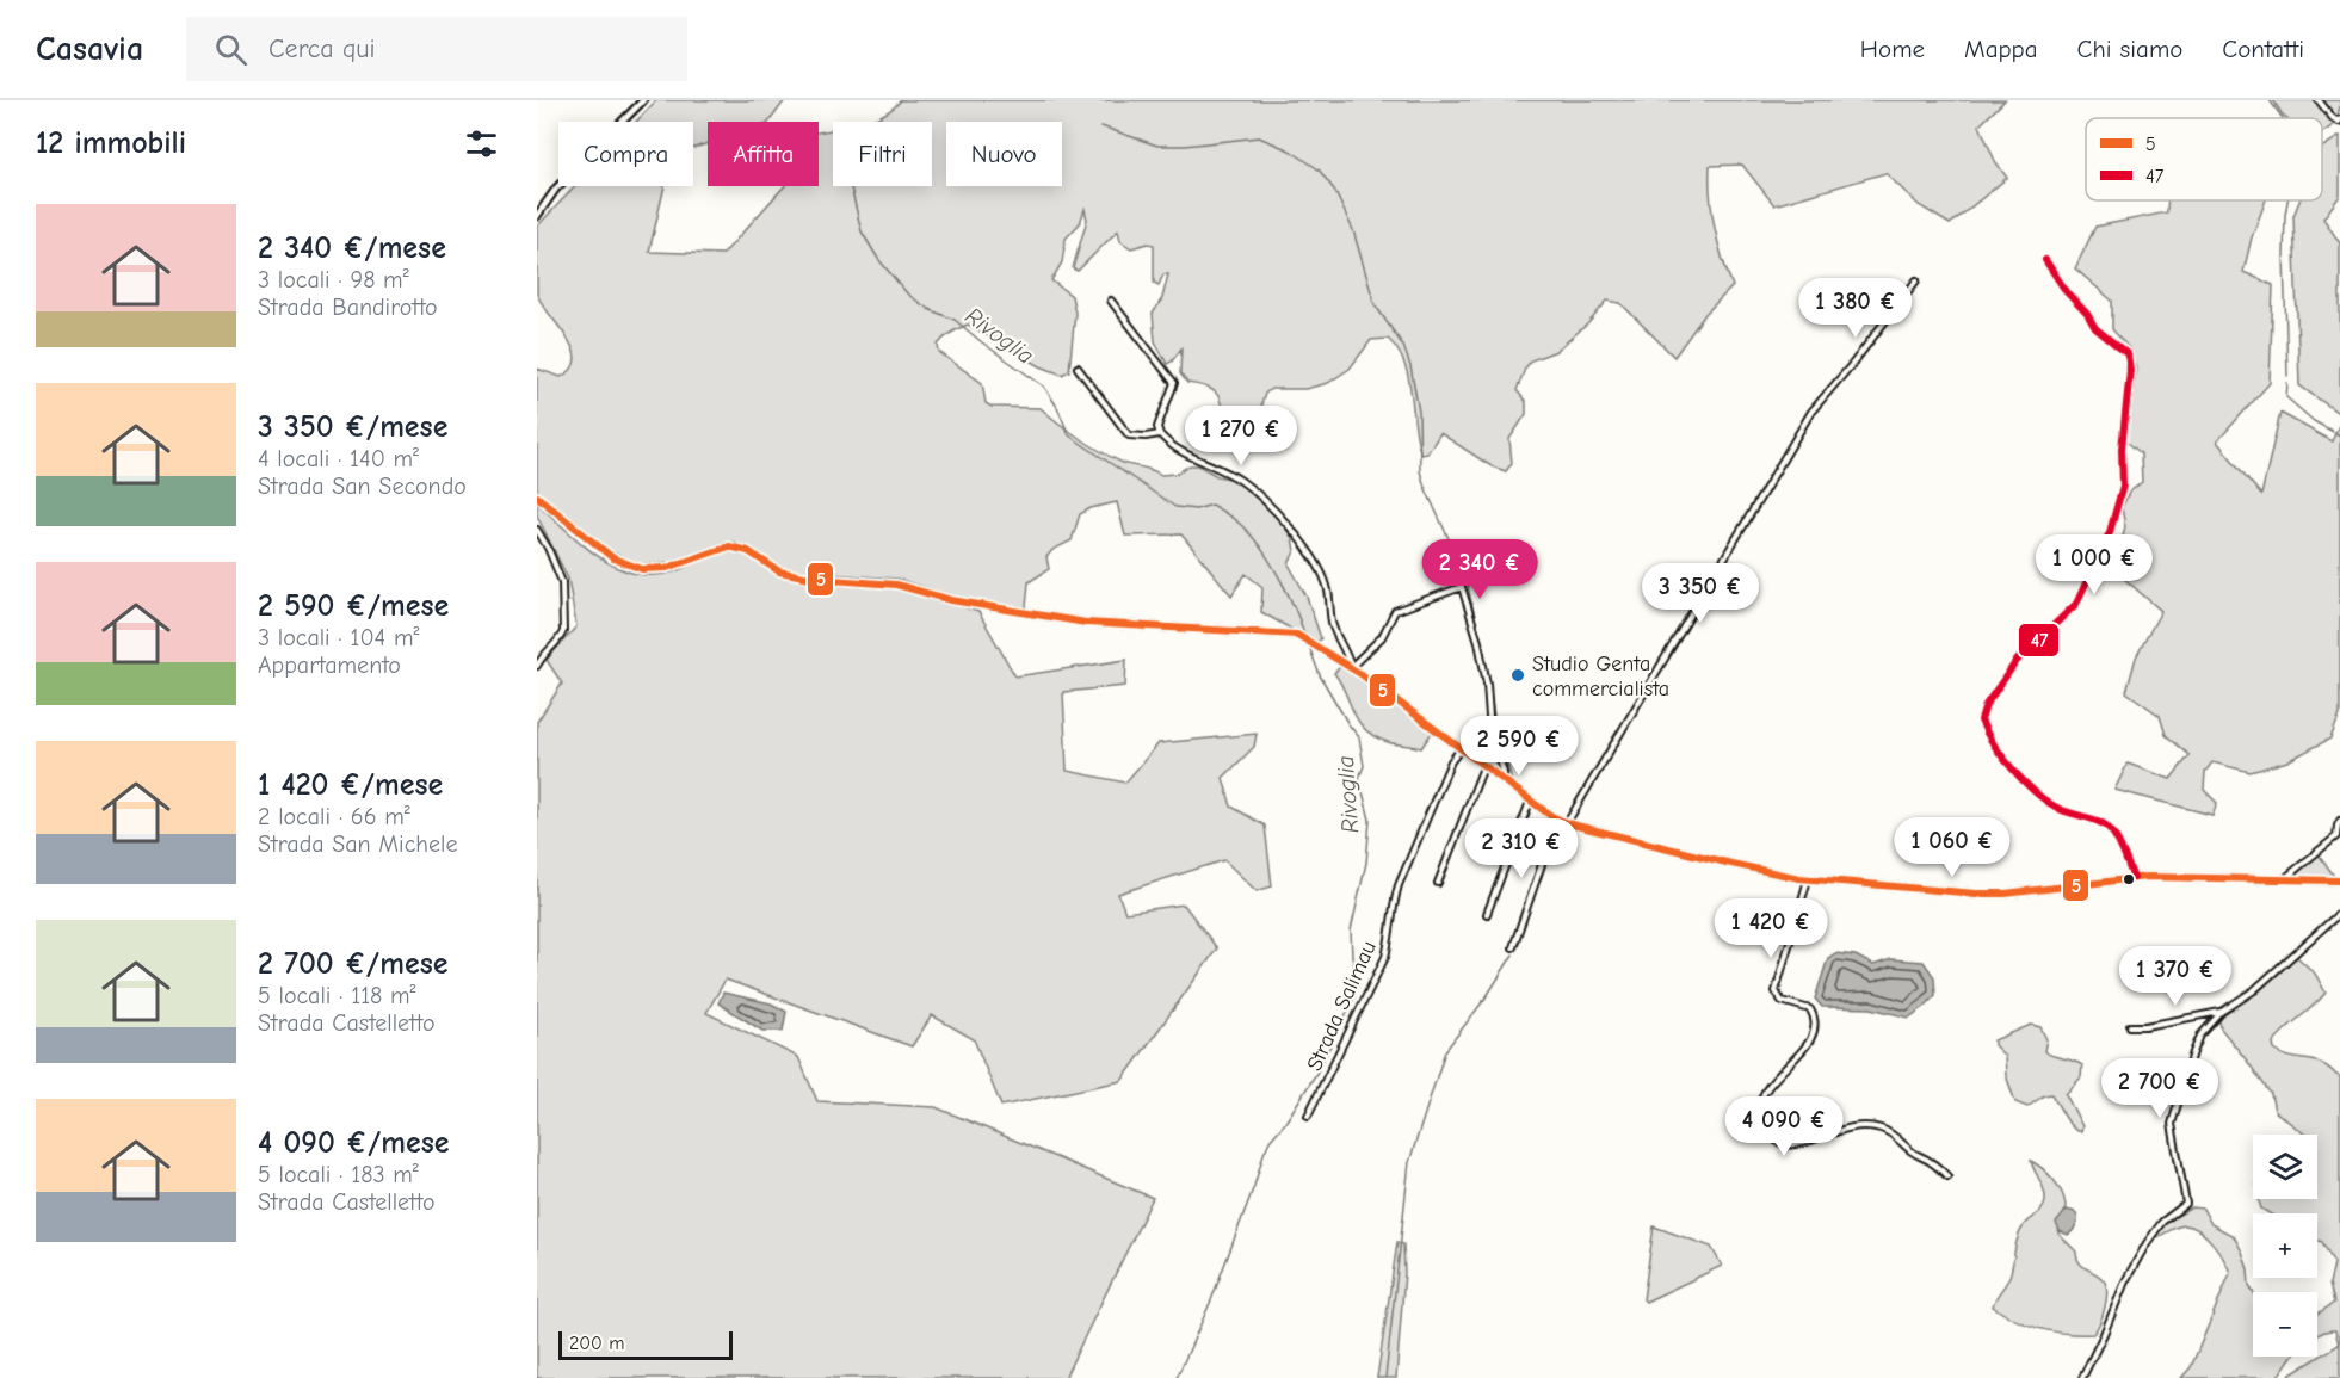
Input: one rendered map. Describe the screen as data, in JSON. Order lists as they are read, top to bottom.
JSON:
{
  "streets": {
    "street": ["Strada Salimau"]
  },
  "water": ["Rivoglia"],
  "places": ["Studio Genta commercialista"],
  "lines": ["transit line 47", "transit line 5"],
  "legend": ["5", "47"],
  "scale_bar": "200 m",
  "page": {
    "header": "Casavia",
    "search": "Cerca qui",
    "nav": [
      "Home",
      "Mappa",
      "Chi siamo",
      "Contatti"
    ],
    "heading": "12 immobili",
    "chip": [
      "Compra",
      "Affitta",
      "Filtri",
      "Nuovo"
    ],
    "list": [
      {
        "name": "2 340 €/mese",
        "note": "3 locali · 98 m² · Strada Bandirotto"
      },
      {
        "name": "3 350 €/mese",
        "note": "4 locali · 140 m² · Strada San Secondo"
      },
      {
        "name": "2 590 €/mese",
        "note": "3 locali · 104 m² · Appartamento"
      },
      {
        "name": "1 420 €/mese",
        "note": "2 locali · 66 m² · Strada San Michele"
      },
      {
        "name": "2 700 €/mese",
        "note": "5 locali · 118 m² · Strada Castelletto"
      },
      {
        "name": "4 090 €/mese",
        "note": "5 locali · 183 m² · Strada Castelletto"
      }
    ],
    "price": [
      "1 380 €",
      "1 270 €",
      "1 000 €",
      "2 340 €",
      "3 350 €",
      "2 590 €",
      "1 060 €",
      "2 310 €",
      "1 420 €",
      "1 370 €",
      "2 700 €",
      "4 090 €"
    ],
    "map_buttons": ["+", "−"],
    "scale": "200 m"
  }
}
